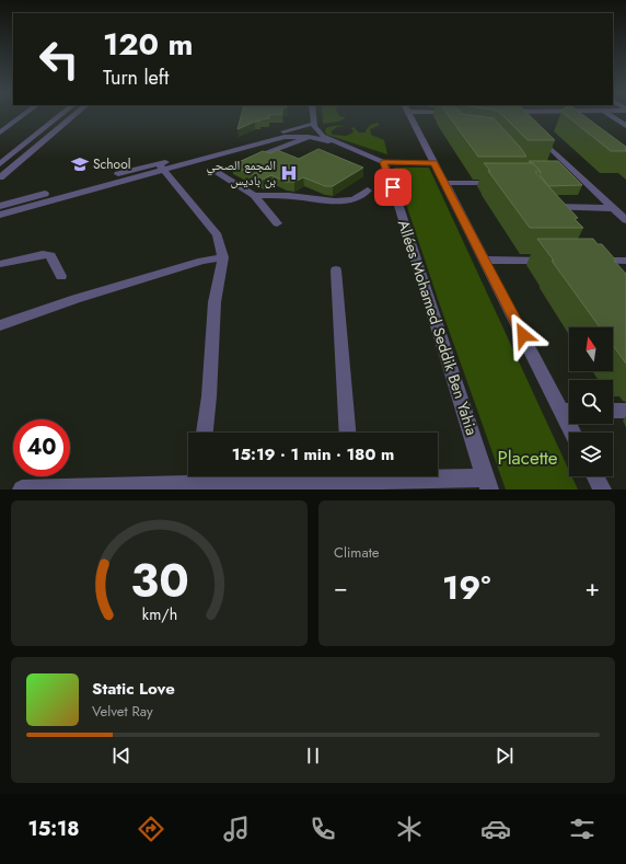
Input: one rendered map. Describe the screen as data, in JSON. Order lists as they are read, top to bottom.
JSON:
{
  "streets": {
    "street": ["Allées Mohamed Seddik Ben Yahia"]
  },
  "parks": ["Placette"],
  "places": {
    "school or university": ["School"],
    "hospital": ["المجمع الصحي بن باديس"]
  },
  "north": "top",
  "page": {
    "turn": ["120 m", "Turn left"],
    "limit": "40",
    "trip": "15:19 · 1 min · 180 m",
    "tile": "Climate",
    "heat": ["−", "19°", "+"],
    "song": ["Static Love", "Velvet Ray"],
    "tabs": "15:18",
    "gauge": ["30", "km/h"]
  }
}
